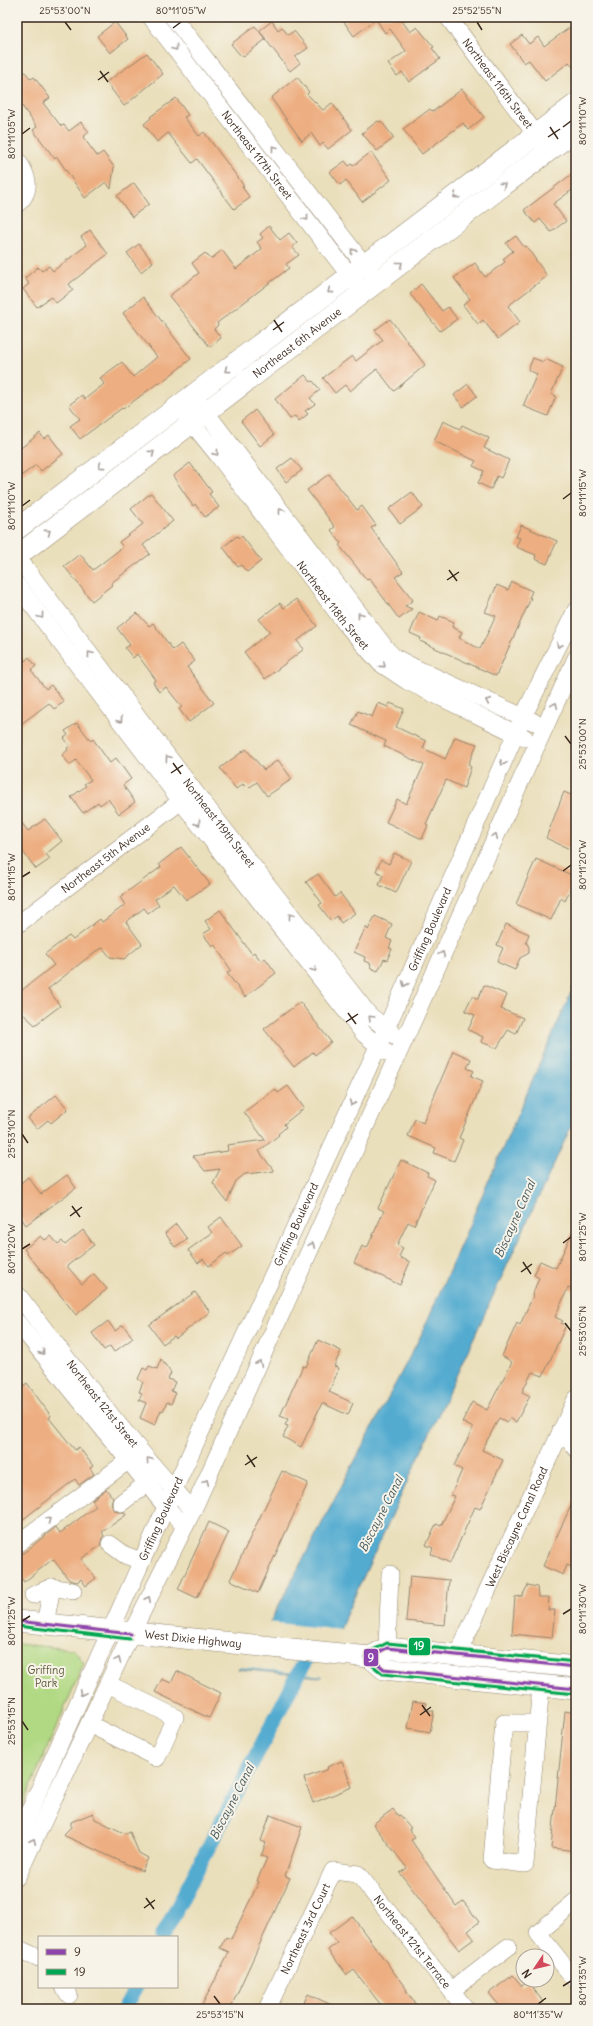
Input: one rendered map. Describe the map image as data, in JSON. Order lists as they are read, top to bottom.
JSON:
{
  "streets": {
    "main road": ["Northeast 6th Avenue", "West Dixie Highway"],
    "street": [
      "Northeast 116th Street",
      "Northeast 117th Street",
      "Northeast 118th Street",
      "Northeast 119th Street",
      "Northeast 5th Avenue",
      "Griffing Boulevard",
      "Northeast 121st Street",
      "West Biscayne Canal Road",
      "Northeast 3rd Court",
      "Northeast 121st Terrace"
    ]
  },
  "crossings": [
    ["Northeast 116th Street", "Northeast 6th Avenue"],
    ["Northeast 117th Street", "Northeast 6th Avenue"],
    ["Northeast 6th Avenue", "Northeast 118th Street"],
    ["Northeast 6th Avenue", "Northeast 119th Street"],
    ["Northeast 118th Street", "Griffing Boulevard"],
    ["Northeast 119th Street", "Northeast 5th Avenue"],
    ["Northeast 119th Street", "Griffing Boulevard"],
    ["Griffing Boulevard", "Northeast 121st Street"],
    ["Griffing Boulevard", "West Dixie Highway"],
    ["West Biscayne Canal Road", "West Dixie Highway"],
    ["Northeast 3rd Court", "Northeast 121st Terrace"]
  ],
  "water": ["Biscayne Canal"],
  "parks": ["Griffing Park"],
  "lines": ["transit line 9", "transit line 19"],
  "legend": ["9", "19"],
  "north": "bottom left",
  "coordinates": [
    "25°53'00\"N",
    "80°11'05\"W",
    "25°52'55\"N",
    "80°11'10\"W",
    "80°11'15\"W",
    "80°11'20\"W",
    "25°53'10\"N",
    "80°11'25\"W",
    "25°53'05\"N",
    "80°11'30\"W",
    "25°53'15\"N",
    "80°11'35\"W"
  ]
}
